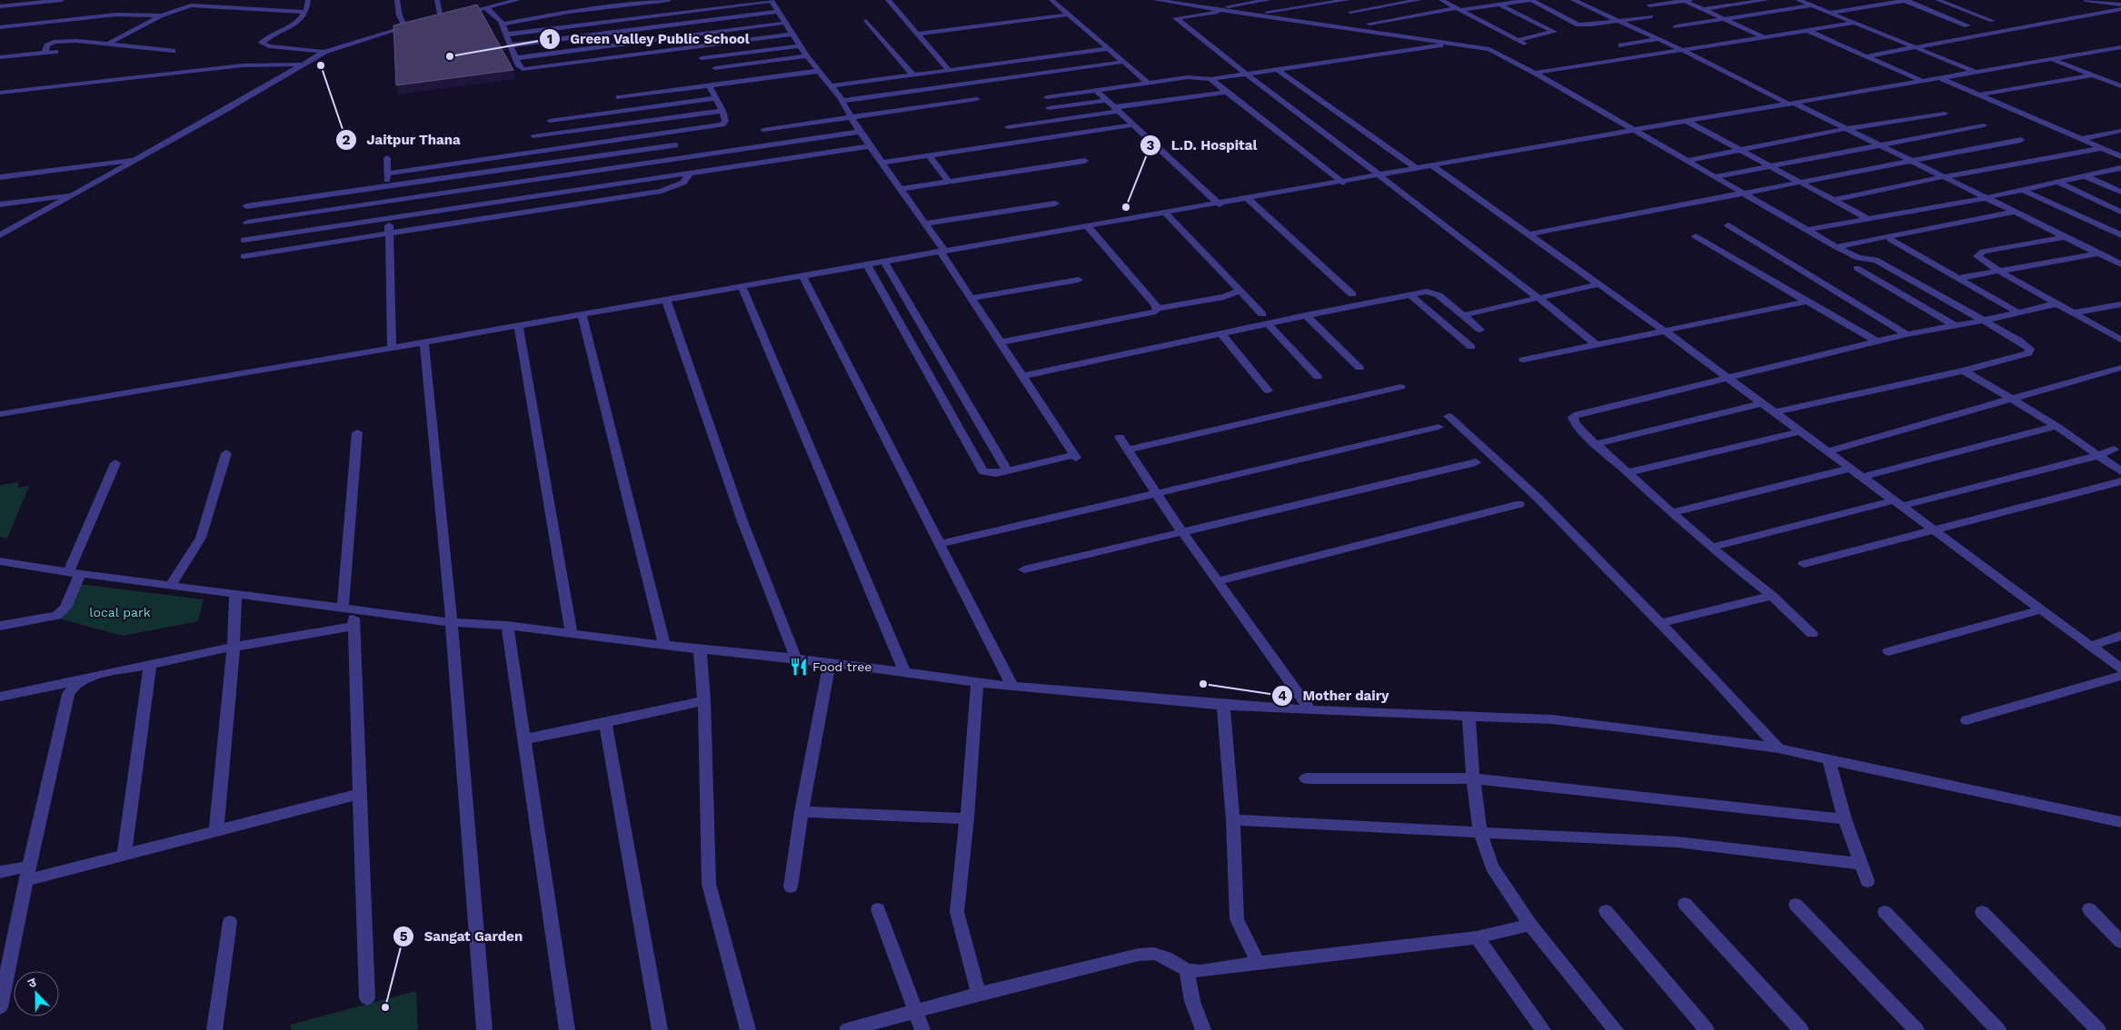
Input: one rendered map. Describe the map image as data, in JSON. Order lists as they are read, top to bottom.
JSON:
{
  "parks": ["local park"],
  "places": {
    "other": [
      "Green Valley Public School",
      "Jaitpur Thana",
      "L.D. Hospital",
      "Mother dairy",
      "Sangat Garden"
    ],
    "restaurant": ["Food tree"]
  },
  "north": "top"
}
